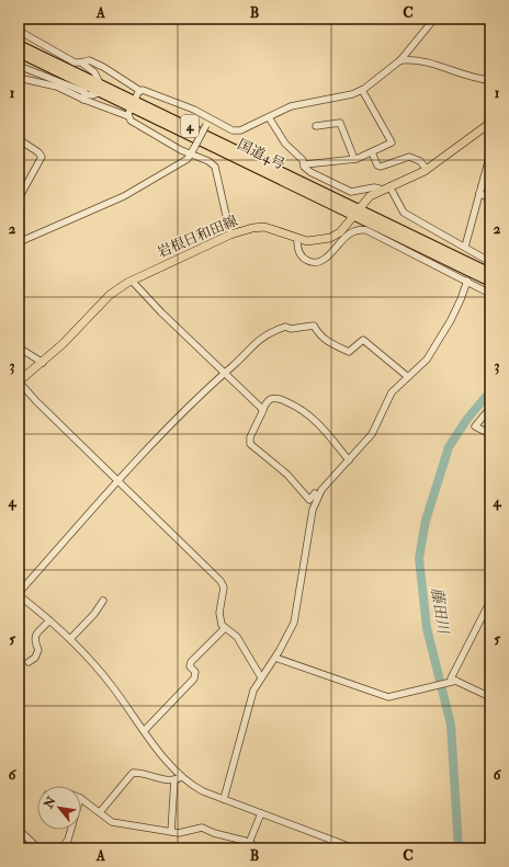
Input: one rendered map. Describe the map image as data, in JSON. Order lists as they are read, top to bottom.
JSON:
{
  "streets": {
    "highway": ["4", "国道4号"],
    "main road": ["岩根日和田線"]
  },
  "crossings": [
    ["国道4号", "岩根日和田線"]
  ],
  "water": ["藤田川"],
  "north": "top left",
  "grid": {
    "columns": ["A", "B", "C"],
    "rows": [
      "1",
      "2",
      "3",
      "4",
      "5",
      "6"
    ]
  }
}
